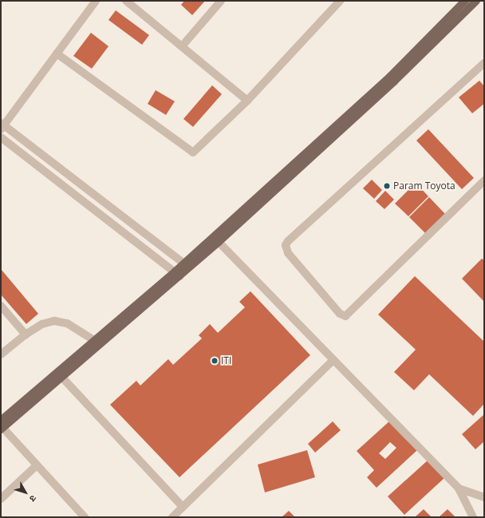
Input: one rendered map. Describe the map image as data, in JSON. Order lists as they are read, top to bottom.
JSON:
{
  "places": ["Param Toyota", "ITI"],
  "north": "bottom right"
}
